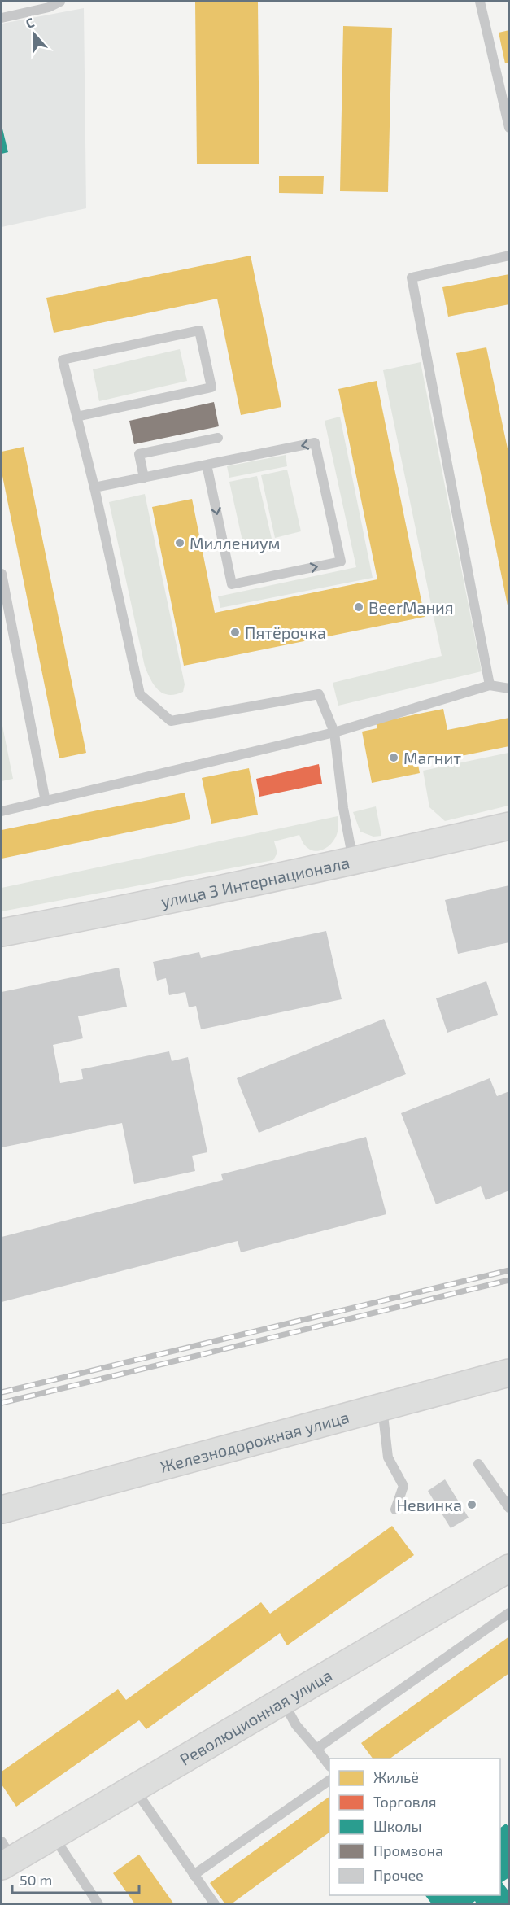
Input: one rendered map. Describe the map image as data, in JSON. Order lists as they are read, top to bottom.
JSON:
{
  "streets": {
    "main road": ["улица 3 Интернационала", "Железнодорожная улица", "Революционная улица"]
  },
  "places": [
    "Миллениум",
    "BeerМания",
    "Пятёрочка",
    "Магнит",
    "Невинка"
  ],
  "legend": [
    "Жильё",
    "Торговля",
    "Школы",
    "Промзона",
    "Прочее"
  ],
  "scale_bar": "50 m",
  "north": "top"
}
